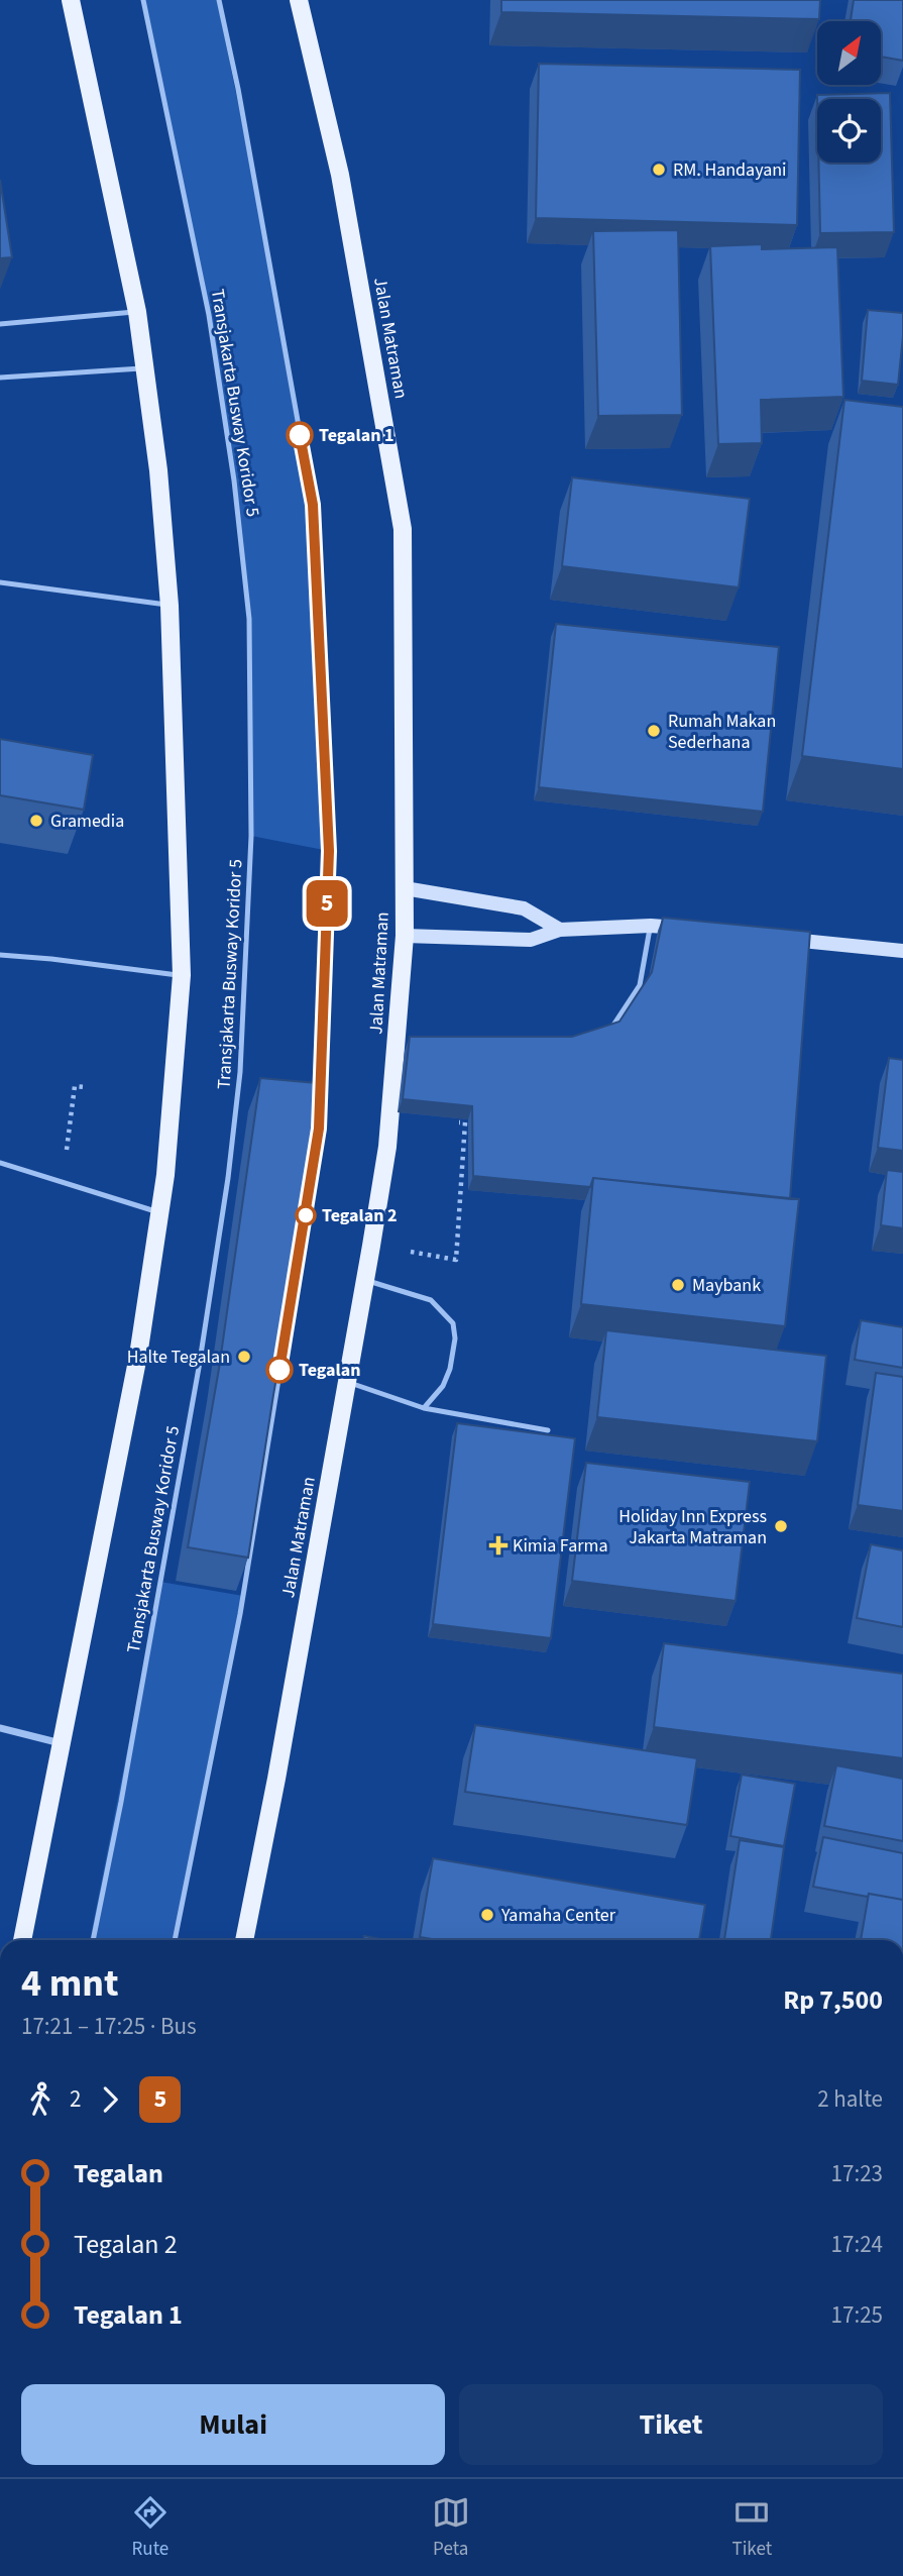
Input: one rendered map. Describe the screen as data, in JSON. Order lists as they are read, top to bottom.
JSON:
{
  "streets": {
    "main road": ["Jalan Matraman"],
    "lane": ["Transjakarta Busway Koridor 5"]
  },
  "places": {
    "other": [
      "RM. Handayani",
      "Tegalan 1",
      "Rumah Makan Sederhana",
      "Gramedia",
      "Tegalan 2",
      "Maybank",
      "Halte Tegalan",
      "Tegalan",
      "Holiday Inn Express Jakarta Matraman",
      "Yamaha Center"
    ],
    "health": ["Kimia Farma"]
  },
  "lines": ["bus line 5"],
  "north": "top right",
  "page": {
    "on_map": "5",
    "heading": ["4 mnt", "17:21 – 17:25 · Bus", "Rp 7,500"],
    "legs": ["2", "5", "2 halte"],
    "list": [
      {
        "name": "Tegalan",
        "value": "17:23"
      },
      {
        "name": "Tegalan 2",
        "value": "17:24"
      },
      {
        "name": "Tegalan 1",
        "value": "17:25"
      }
    ],
    "buttons": ["Mulai", "Tiket"],
    "tabs": ["Rute", "Peta", "Tiket"]
  }
}
